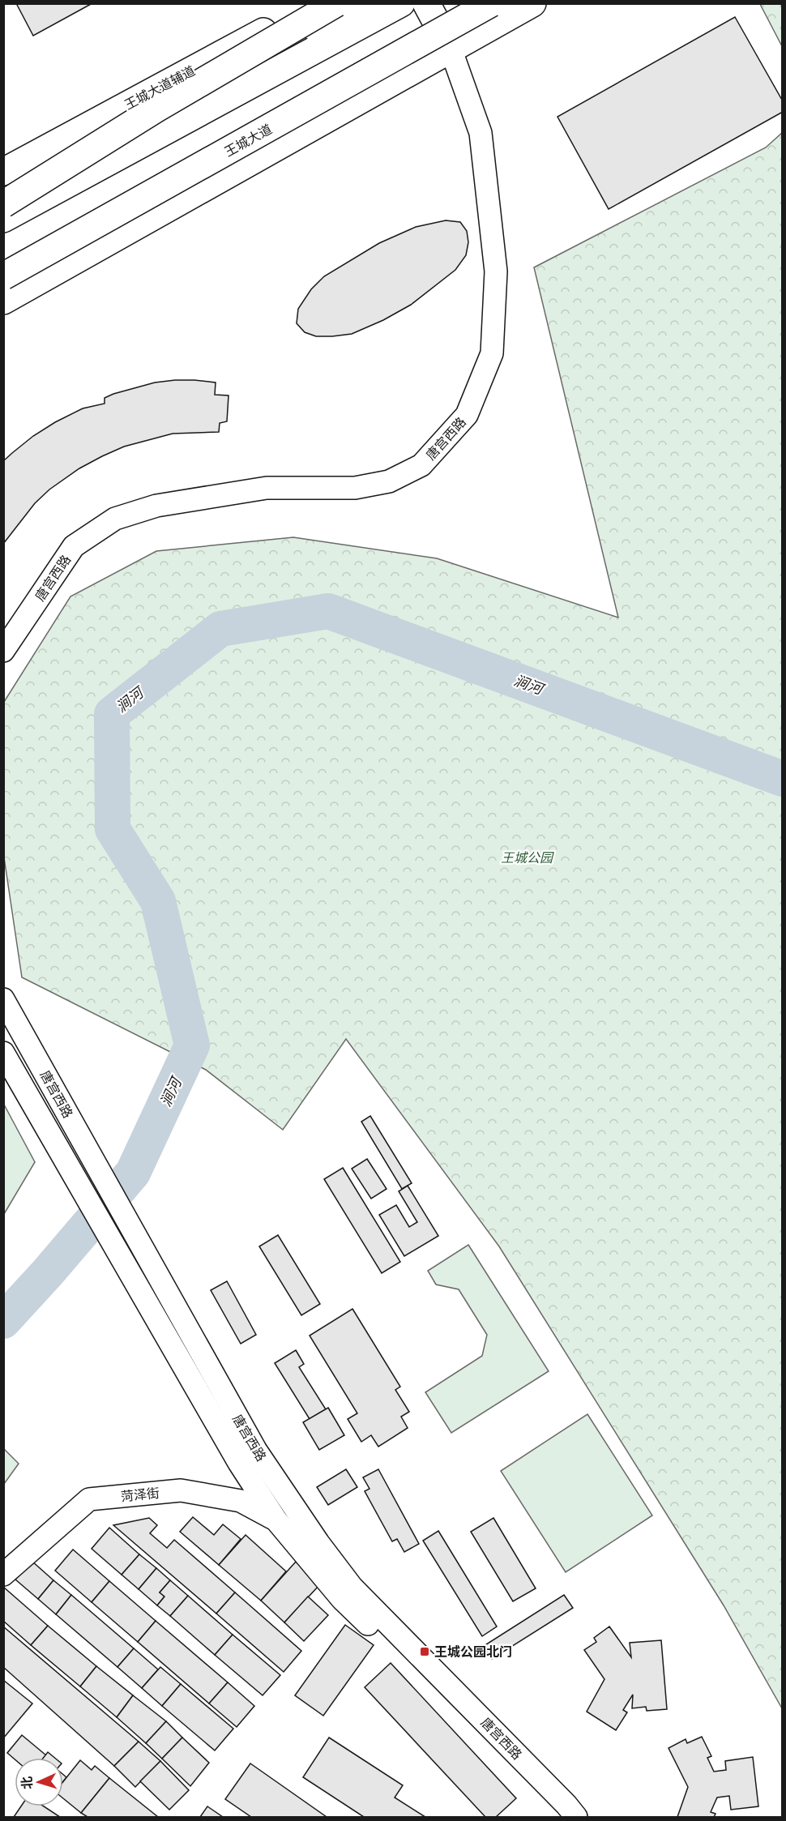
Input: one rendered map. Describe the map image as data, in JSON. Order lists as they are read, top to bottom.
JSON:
{
  "streets": {
    "main road": ["王城大道辅道", "王城大道", "唐宫西路"],
    "street": ["菏泽街"]
  },
  "crossings": [
    ["唐宫西路", "菏泽街"]
  ],
  "water": ["涧河"],
  "parks": ["王城公园"],
  "places": {
    "transit": ["王城公园北门"]
  },
  "north": "left"
}
